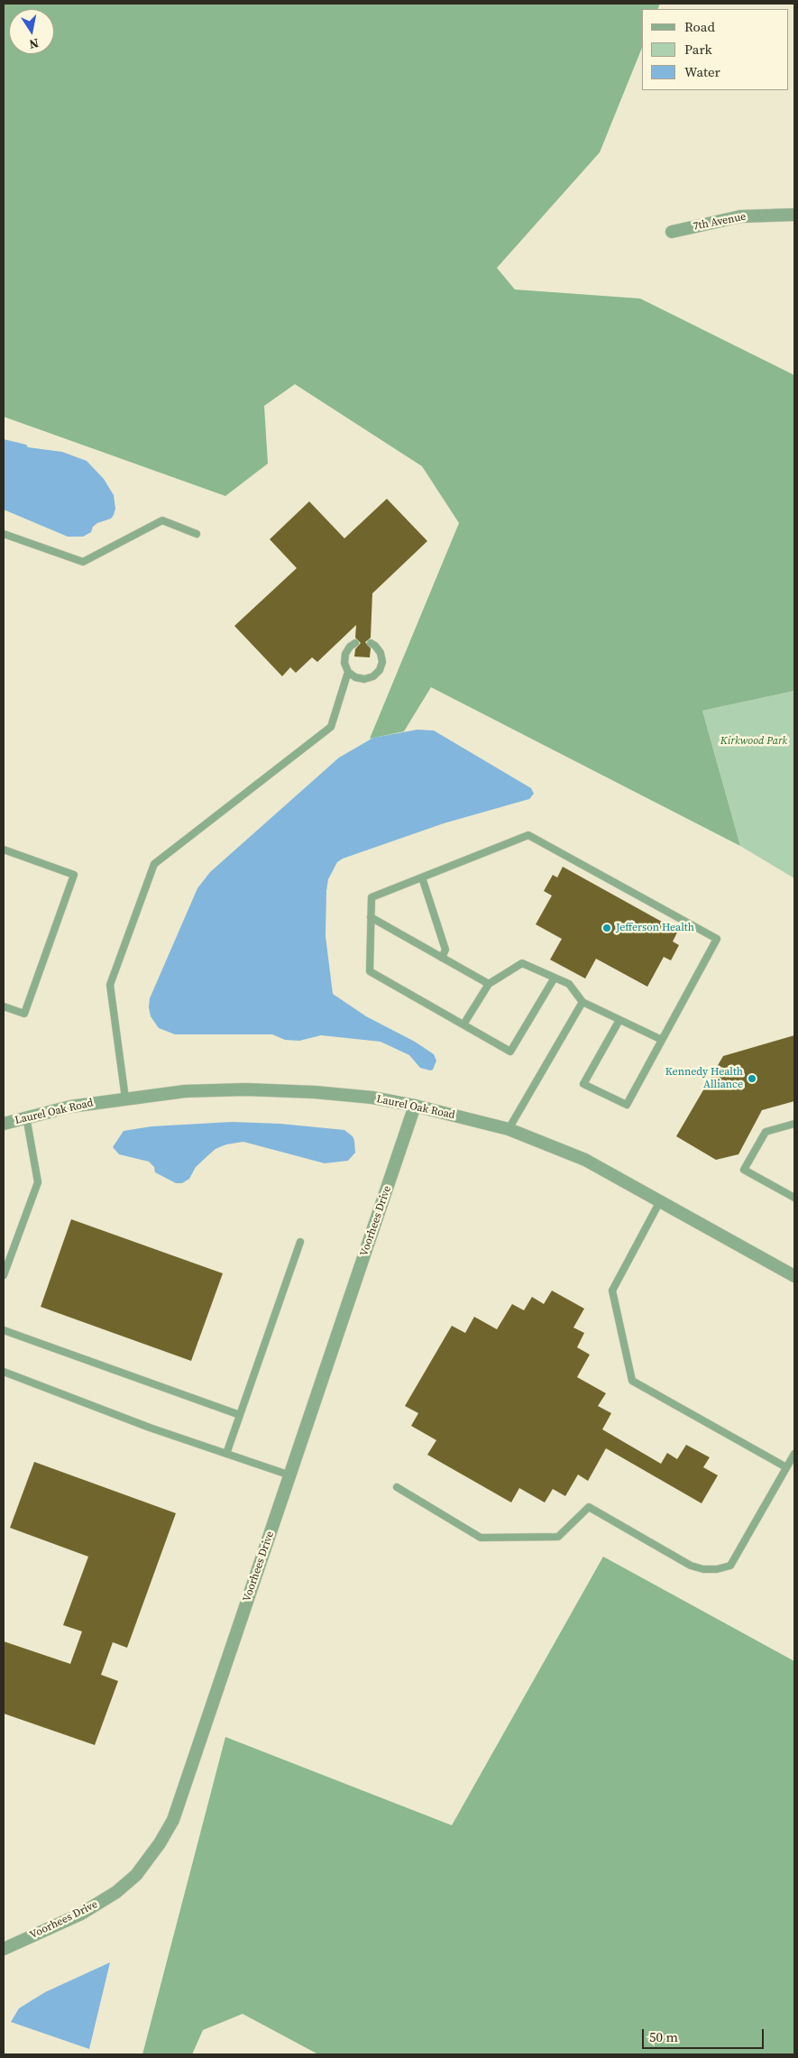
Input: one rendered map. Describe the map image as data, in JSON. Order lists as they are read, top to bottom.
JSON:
{
  "streets": {
    "street": ["7th Avenue", "Laurel Oak Road", "Voorhees Drive"]
  },
  "crossings": [
    ["Laurel Oak Road", "Voorhees Drive"]
  ],
  "parks": ["Kirkwood Park"],
  "places": ["Jefferson Health", "Kennedy Health Alliance"],
  "legend": ["Road", "Park", "Water"],
  "scale_bar": "50 m",
  "north": "bottom"
}
